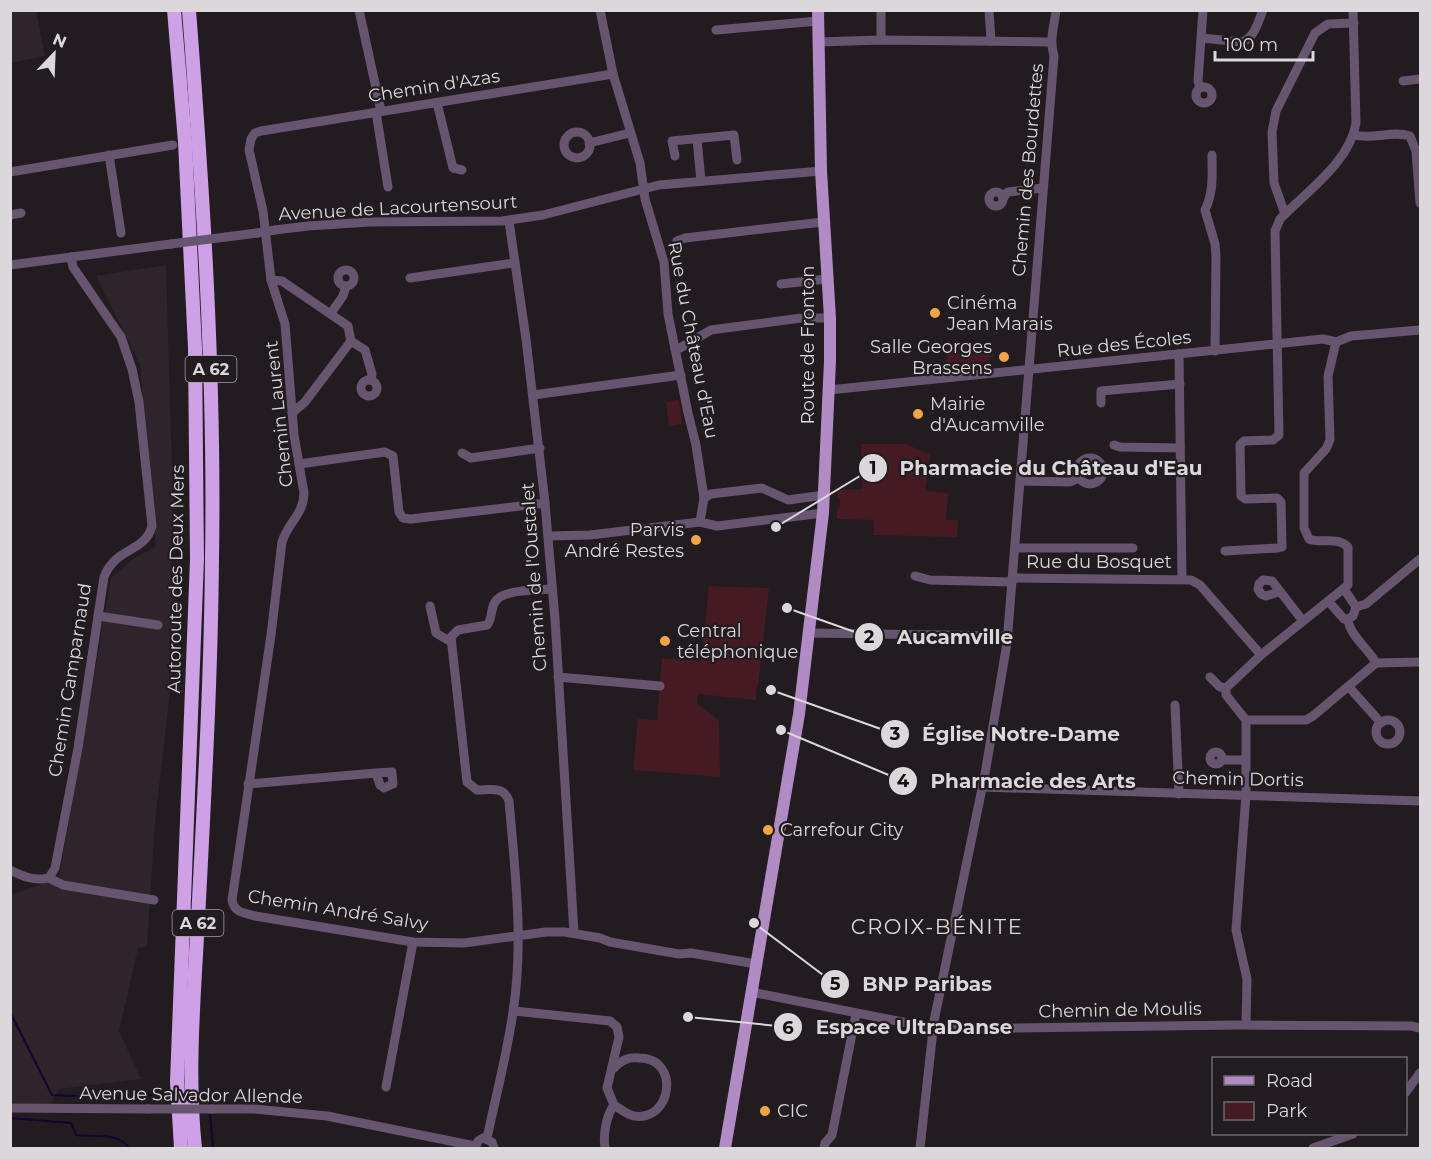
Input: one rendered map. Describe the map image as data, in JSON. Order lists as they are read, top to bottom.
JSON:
{
  "streets": {
    "highway": ["A 62", "Autoroute des Deux Mers"],
    "main road": ["Route de Fronton"],
    "street": [
      "Chemin d'Azas",
      "Chemin des Bourdettes",
      "Avenue de Lacourtensourt",
      "Rue du Château d'Eau",
      "Rue des Écoles",
      "Chemin Laurent",
      "Rue du Bosquet",
      "Chemin de l'Oustalet",
      "Chemin Camparnaud",
      "Chemin Dortis",
      "Chemin André Salvy",
      "Chemin de Moulis",
      "Avenue Salvador Allende"
    ]
  },
  "crossings": [
    ["Chemin d'Azas", "Rue du Château d'Eau"],
    ["Chemin d'Azas", "Chemin Laurent"],
    ["Chemin des Bourdettes", "Rue des Écoles"],
    ["Chemin des Bourdettes", "Rue du Bosquet"],
    ["Chemin des Bourdettes", "Chemin Dortis"],
    ["Chemin des Bourdettes", "Chemin de Moulis"],
    ["Avenue de Lacourtensourt", "Rue du Château d'Eau"],
    ["Avenue de Lacourtensourt", "Route de Fronton"],
    ["Avenue de Lacourtensourt", "Chemin de l'Oustalet"],
    ["Avenue de Lacourtensourt", "Chemin Camparnaud"],
    ["Rue des Écoles", "Route de Fronton"],
    ["Route de Fronton", "Chemin André Salvy"],
    ["Route de Fronton", "Chemin de Moulis"],
    ["Chemin Laurent", "Chemin André Salvy"],
    ["Chemin de l'Oustalet", "Chemin André Salvy"]
  ],
  "districts": ["CROIX-BÉNITE"],
  "places": [
    "Cinéma Jean Marais",
    "Salle Georges Brassens",
    "Mairie d'Aucamville",
    "Pharmacie du Château d'Eau",
    "Parvis André Restes",
    "Aucamville",
    "Central téléphonique",
    "Église Notre-Dame",
    "Pharmacie des Arts",
    "Carrefour City",
    "BNP Paribas",
    "Espace UltraDanse",
    "CIC"
  ],
  "legend": ["Road", "Park"],
  "scale_bar": "100 m",
  "north": "top right"
}
